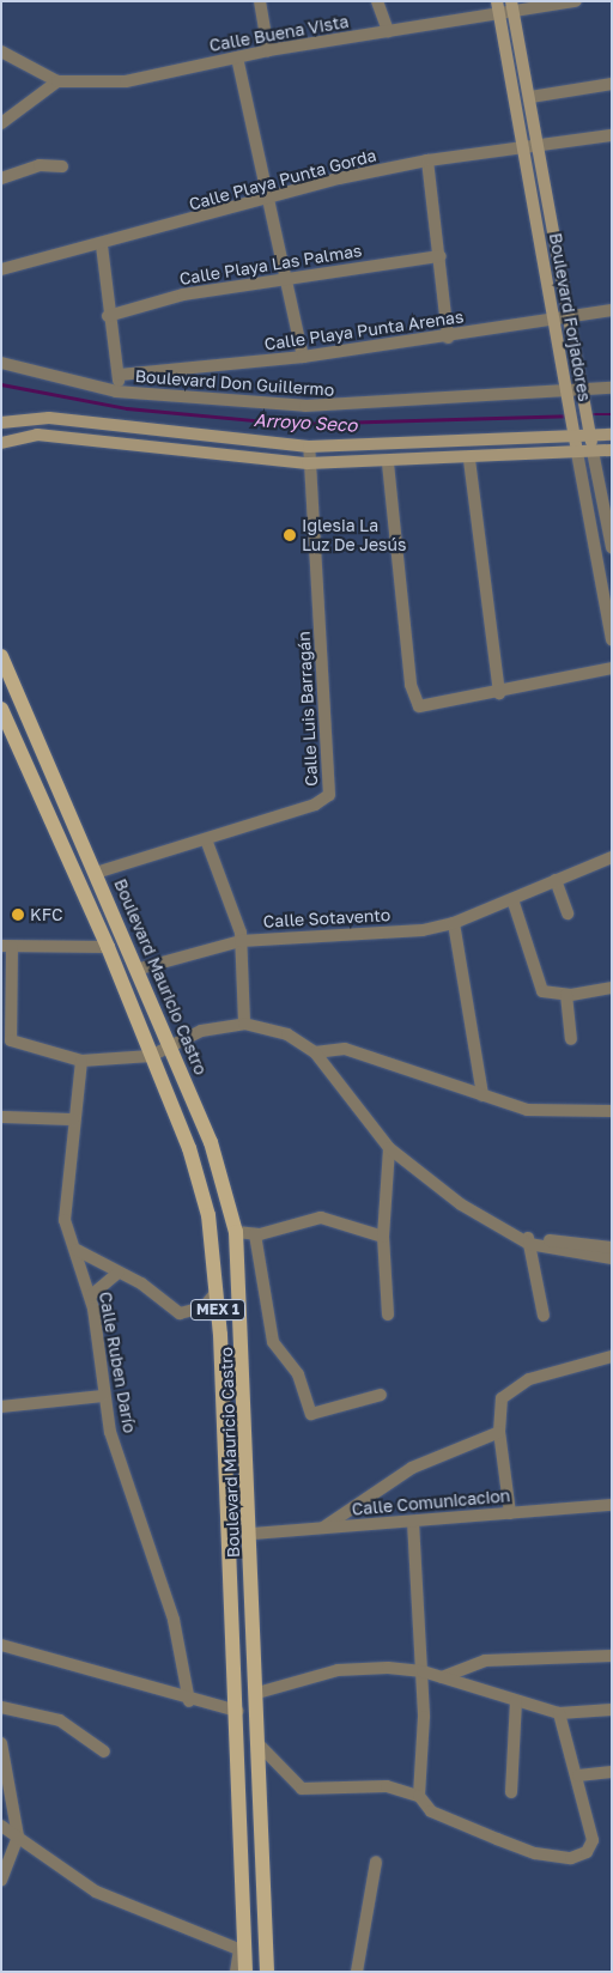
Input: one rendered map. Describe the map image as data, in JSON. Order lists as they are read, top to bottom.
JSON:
{
  "streets": {
    "main road": ["Boulevard Forjadores", "Boulevard Mauricio Castro", "MEX 1"],
    "street": [
      "Calle Buena Vista",
      "Calle Playa Punta Gorda",
      "Calle Playa Las Palmas",
      "Calle Playa Punta Arenas",
      "Boulevard Don Guillermo",
      "Calle Luis Barragán",
      "Calle Sotavento",
      "Calle Ruben Darío",
      "Calle Comunicacion"
    ]
  },
  "crossings": [
    ["Calle Buena Vista", "Boulevard Forjadores"],
    ["Calle Playa Punta Gorda", "Boulevard Forjadores"],
    ["Boulevard Forjadores", "Calle Playa Punta Arenas"],
    ["Boulevard Forjadores", "Boulevard Don Guillermo"],
    ["Calle Luis Barragán", "Boulevard Mauricio Castro"],
    ["Calle Sotavento", "Boulevard Mauricio Castro"],
    ["Boulevard Mauricio Castro", "Calle Comunicacion"]
  ],
  "water": ["Arroyo Seco"],
  "places": ["Iglesia La Luz De Jesús", "KFC"]
}
